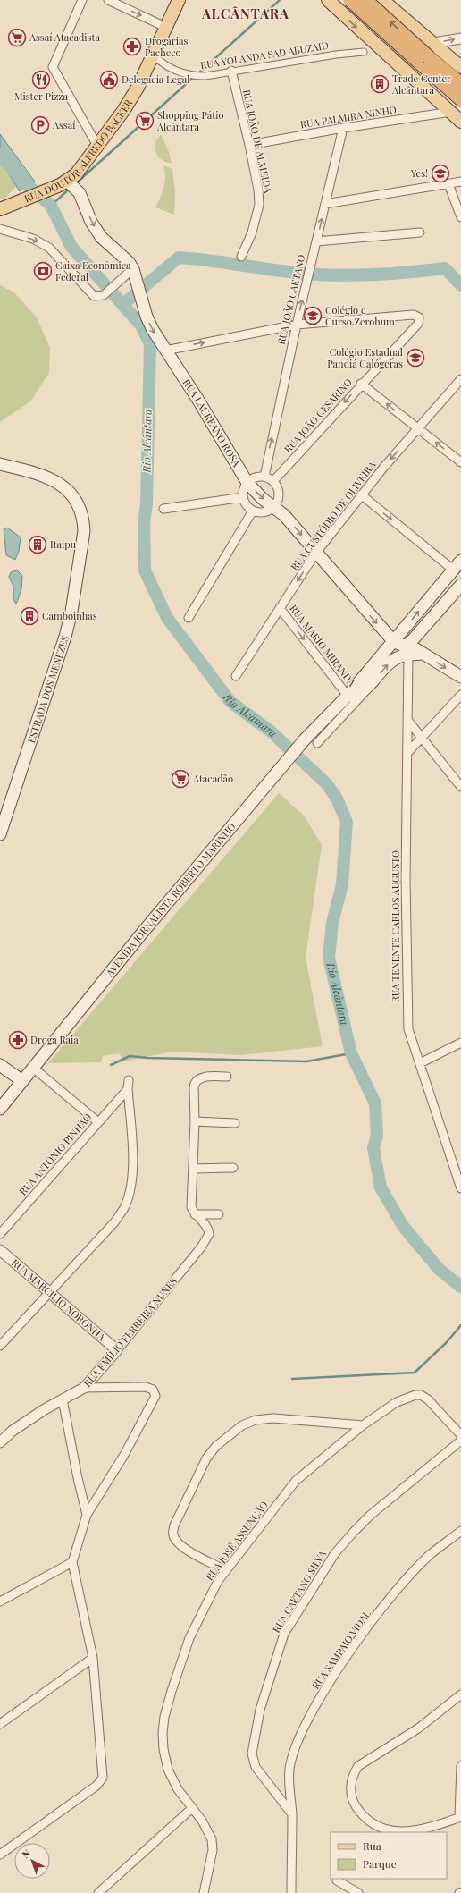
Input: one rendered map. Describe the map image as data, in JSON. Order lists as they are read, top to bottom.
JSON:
{
  "streets": {
    "main road": [
      "RUA DOUTOR ALFREDO BACKER",
      "RUA LAUREANO ROSA",
      "ESTRADA DOS MENEZES",
      "AVENIDA JORNALISTA ROBERTO MARINHO"
    ],
    "street": [
      "RUA YOLANDA SAD ABUZAID",
      "RUA PALMIRA NINHO",
      "RUA JOÃO DE ALMEIDA",
      "RUA JOÃO CAETANO",
      "RUA JOÃO CESARINO",
      "RUA CUSTÓDIO DE OLIVEIRA",
      "RUA MÁRIO MIRANDA",
      "RUA TENENTE CARLOS AUGUSTO",
      "RUA ANTÔNIO PINHÃO",
      "RUA MARCILIO NORONHA",
      "RUA EMÍLIO FERREIRA NUNES",
      "RUA JOSÉ ASSUNÇÃO",
      "RUA CAETANO SILVA",
      "RUA SAMPAIO VIDAL"
    ]
  },
  "crossings": [
    ["RUA YOLANDA SAD ABUZAID", "RUA JOÃO DE ALMEIDA"],
    ["RUA YOLANDA SAD ABUZAID", "RUA DOUTOR ALFREDO BACKER"],
    ["RUA PALMIRA NINHO", "RUA JOÃO DE ALMEIDA"],
    ["RUA PALMIRA NINHO", "RUA JOÃO CAETANO"],
    ["RUA DOUTOR ALFREDO BACKER", "RUA LAUREANO ROSA"],
    ["RUA JOÃO CAETANO", "RUA JOÃO CESARINO"],
    ["RUA LAUREANO ROSA", "RUA CUSTÓDIO DE OLIVEIRA"],
    ["RUA LAUREANO ROSA", "AVENIDA JORNALISTA ROBERTO MARINHO"],
    ["RUA CUSTÓDIO DE OLIVEIRA", "RUA MÁRIO MIRANDA"],
    ["RUA MÁRIO MIRANDA", "AVENIDA JORNALISTA ROBERTO MARINHO"],
    ["AVENIDA JORNALISTA ROBERTO MARINHO", "RUA TENENTE CARLOS AUGUSTO"],
    ["RUA MARCILIO NORONHA", "RUA EMÍLIO FERREIRA NUNES"],
    ["RUA CAETANO SILVA", "RUA SAMPAIO VIDAL"]
  ],
  "one_way": [
    "RUA JOÃO CAETANO",
    "RUA JOÃO CESARINO",
    "RUA LAUREANO ROSA",
    "RUA CUSTÓDIO DE OLIVEIRA",
    "RUA MÁRIO MIRANDA"
  ],
  "districts": ["ALCÂNTARA"],
  "water": ["Rio Alcântara"],
  "places": {
    "supermarket": ["Assaí Atacadista", "Shopping Pátio Alcântara", "Atacadão"],
    "pharmacy": ["Drogarias Pacheco", "Droga Raia"],
    "restaurant": ["Mister Pizza"],
    "public building": ["Delegacia Legal"],
    "building": ["Trade Center Alcântara", "Itaipu", "Camboinhas"],
    "parking": ["Assaí"],
    "school or university": ["Yes!", "Colégio e Curso Zerohum", "Colégio Estadual Pandiá Calógeras"],
    "bank": ["Caixa Econômica Federal"]
  },
  "legend": ["Rua", "Parque"],
  "north": "top left"
}
